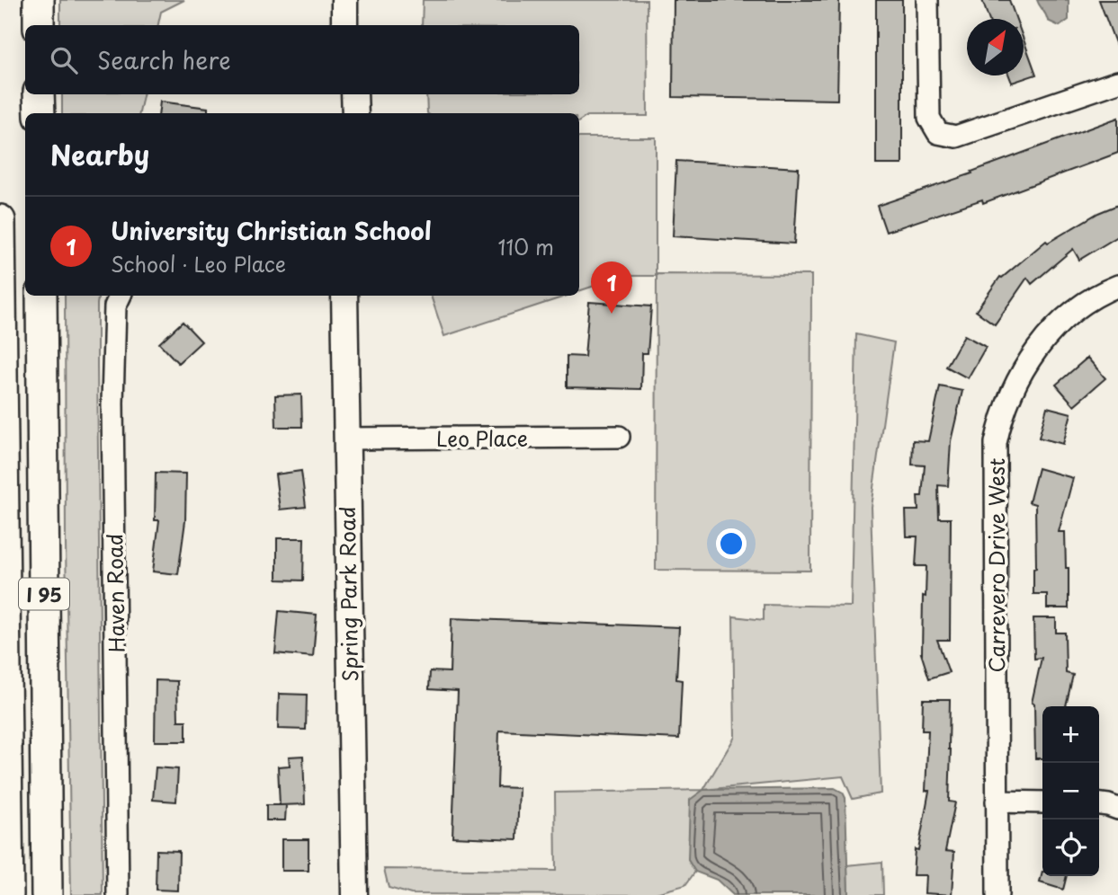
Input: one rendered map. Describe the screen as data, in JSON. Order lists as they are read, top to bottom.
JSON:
{
  "streets": {
    "highway": ["I 95"],
    "main road": ["Spring Park Road"],
    "street": ["Leo Place", "Carrevero Drive West", "Haven Road"]
  },
  "crossings": [
    ["Leo Place", "Spring Park Road"]
  ],
  "north": "top right",
  "page": {
    "search": "Search here",
    "heading": "Nearby",
    "list": [
      {
        "mark": "1",
        "name": "University Christian School",
        "note": "School · Leo Place",
        "value": "110 m"
      }
    ],
    "pins": "1",
    "map_buttons": ["+", "−"]
  }
}
